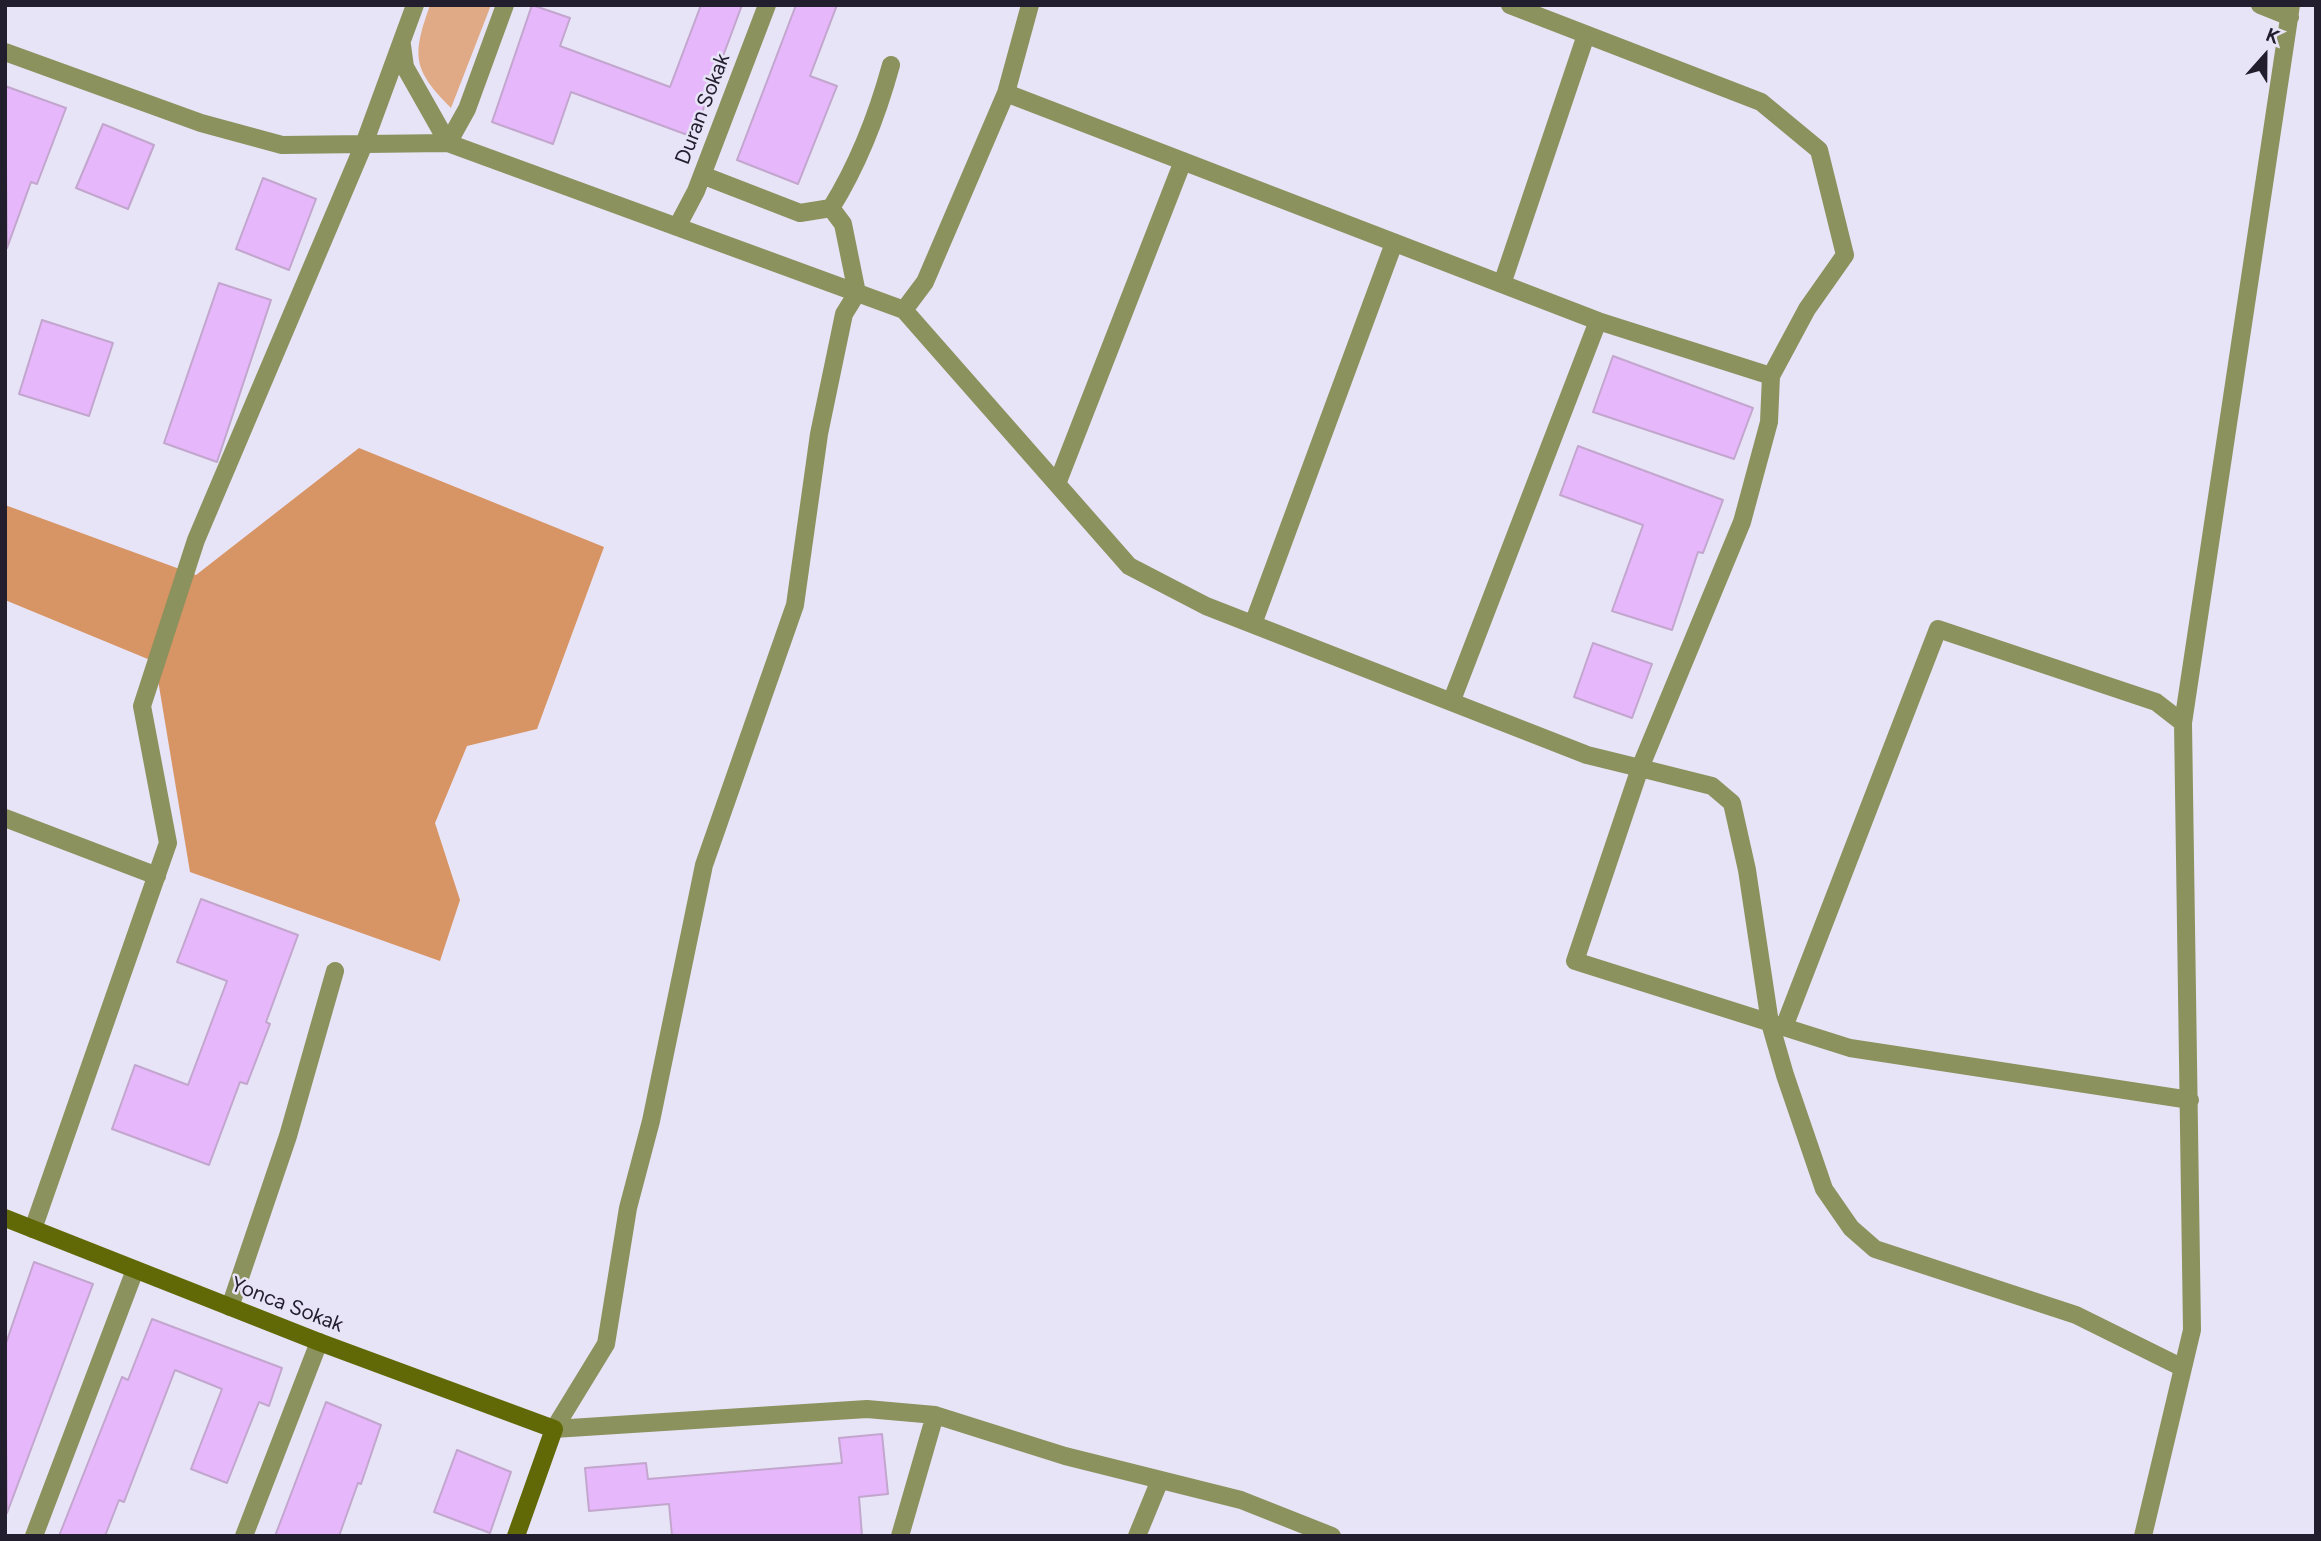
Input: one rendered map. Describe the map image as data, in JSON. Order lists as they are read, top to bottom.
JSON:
{
  "streets": {
    "street": ["Duran Sokak", "Yonca Sokak"]
  },
  "north": "top"
}
